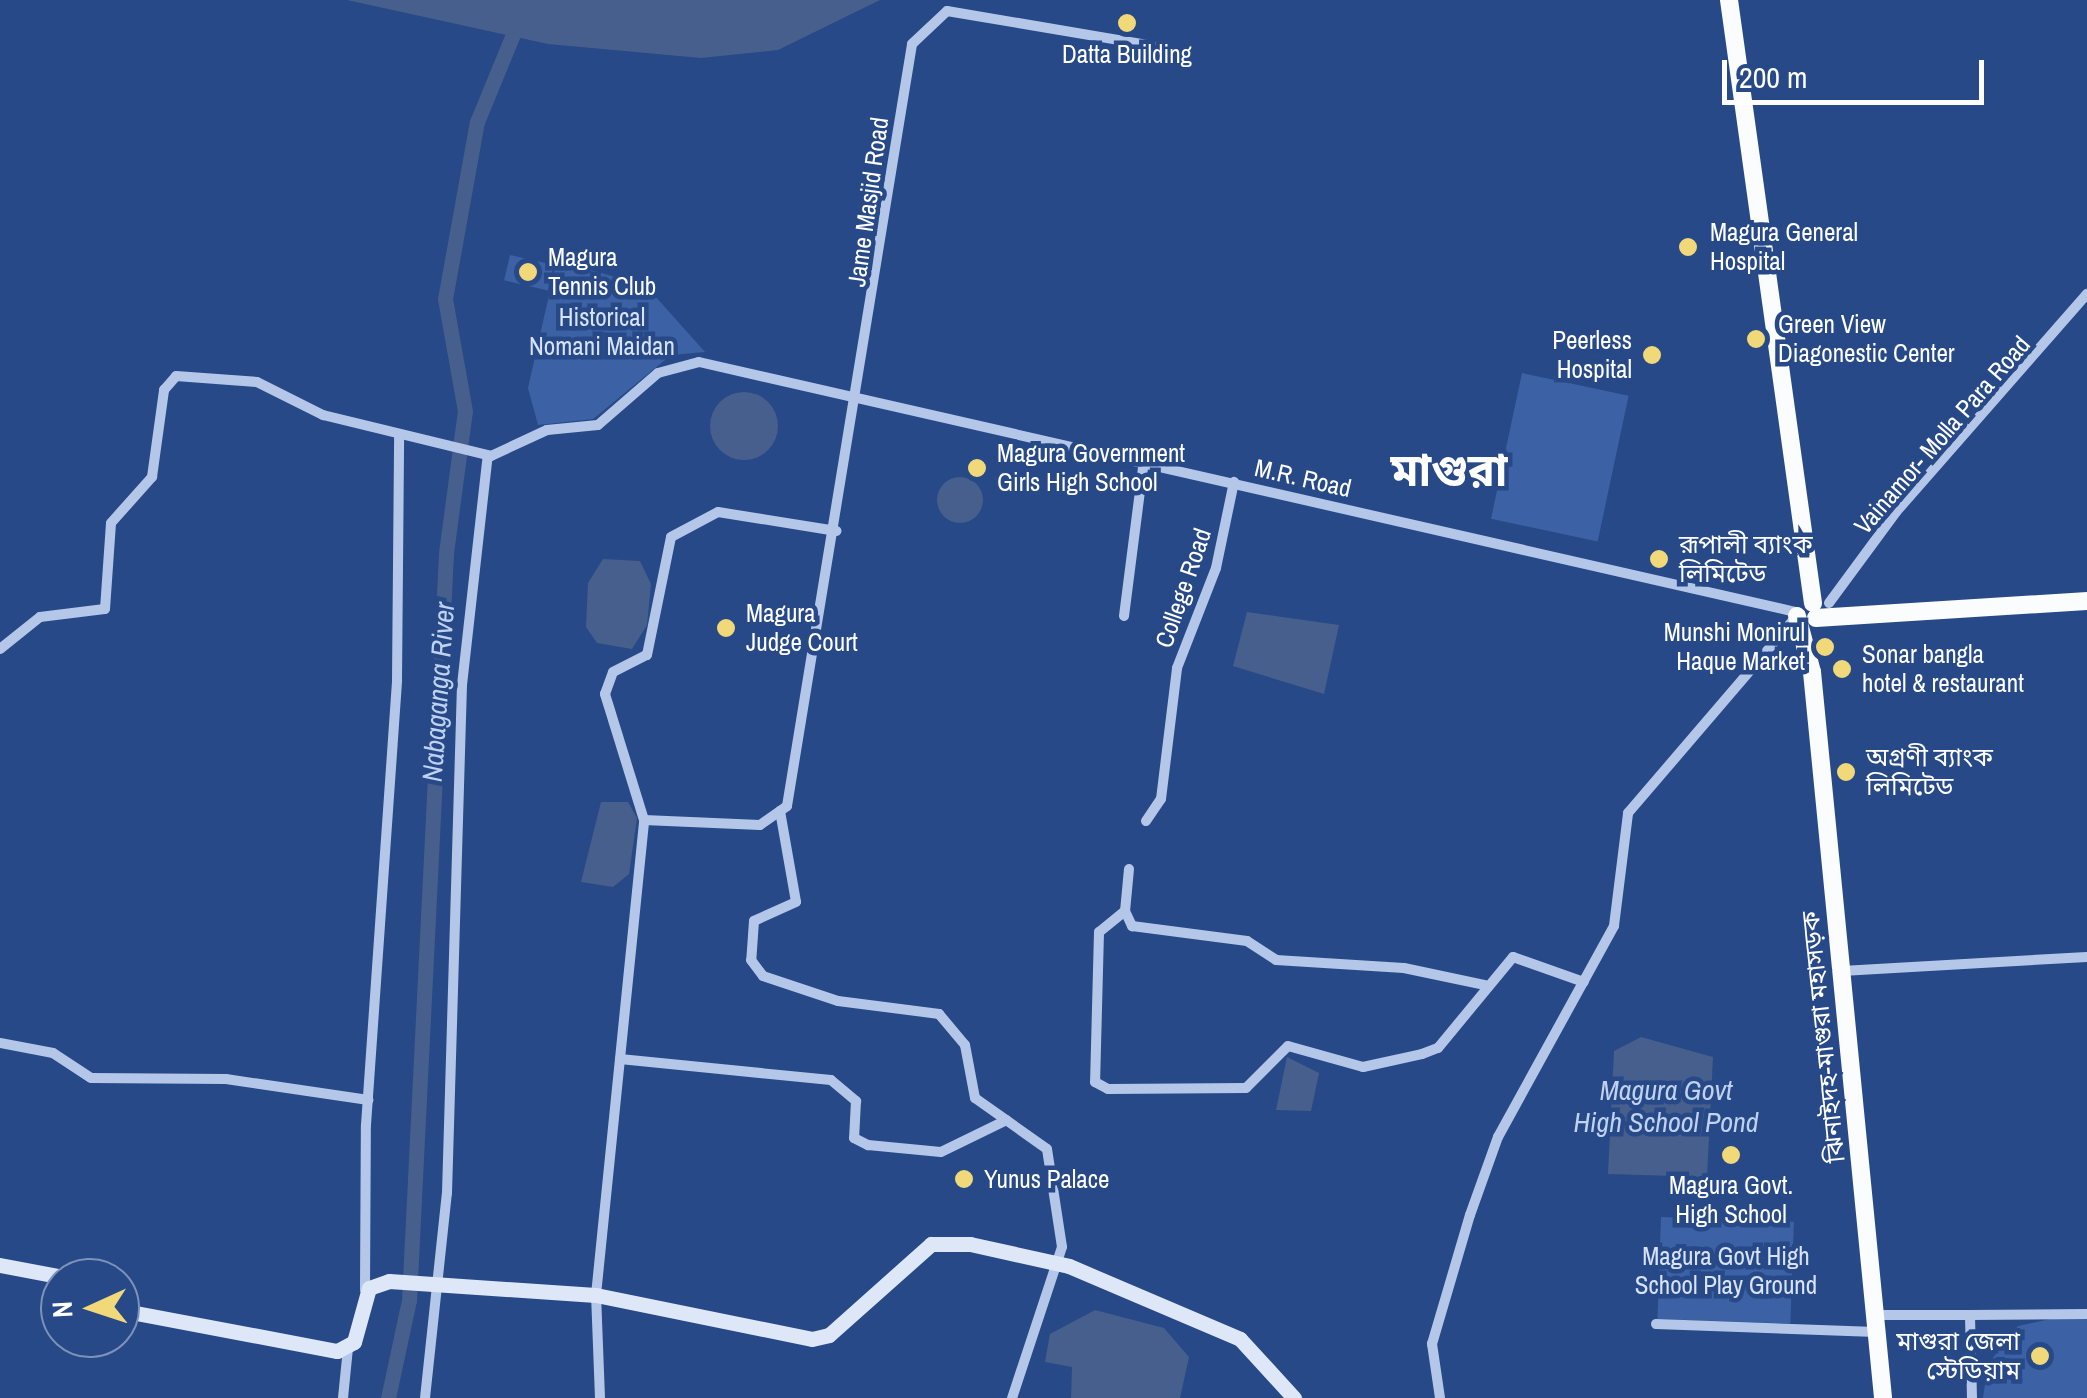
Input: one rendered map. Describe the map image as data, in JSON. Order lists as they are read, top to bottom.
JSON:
{
  "streets": {
    "highway": ["ঝিনাইদহ-মাগুরা মহাসড়ক"],
    "street": [
      "Jame Masjid Road",
      "Vainamor- Molla Para Road",
      "M.R. Road",
      "College Road"
    ]
  },
  "crossings": [
    ["Jame Masjid Road", "M.R. Road"],
    ["Vainamor- Molla Para Road", "M.R. Road"],
    ["Vainamor- Molla Para Road", "ঝিনাইদহ-মাগুরা মহাসড়ক"],
    ["M.R. Road", "College Road"],
    ["M.R. Road", "ঝিনাইদহ-মাগুরা মহাসড়ক"]
  ],
  "districts": ["মাগুরা"],
  "water": ["Nabaganga River", "Magura Govt High School Pond"],
  "parks": ["Historical Nomani Maidan", "Magura Govt High School Play Ground"],
  "places": [
    "Datta Building",
    "Magura General Hospital",
    "Magura Tennis Club",
    "Green View Diagonestic Center",
    "Peerless Hospital",
    "Magura Government Girls High School",
    "রূপালী ব্যাংক লিমিটেড",
    "Magura Judge Court",
    "Munshi Monirul Haque Market",
    "Sonar bangla hotel & restaurant",
    "অগ্রণী ব্যাংক লিমিটেড",
    "Magura Govt. High School",
    "Yunus Palace",
    "মাগুরা জেলা স্টেডিয়াম"
  ],
  "scale_bar": "200 m",
  "north": "left"
}
